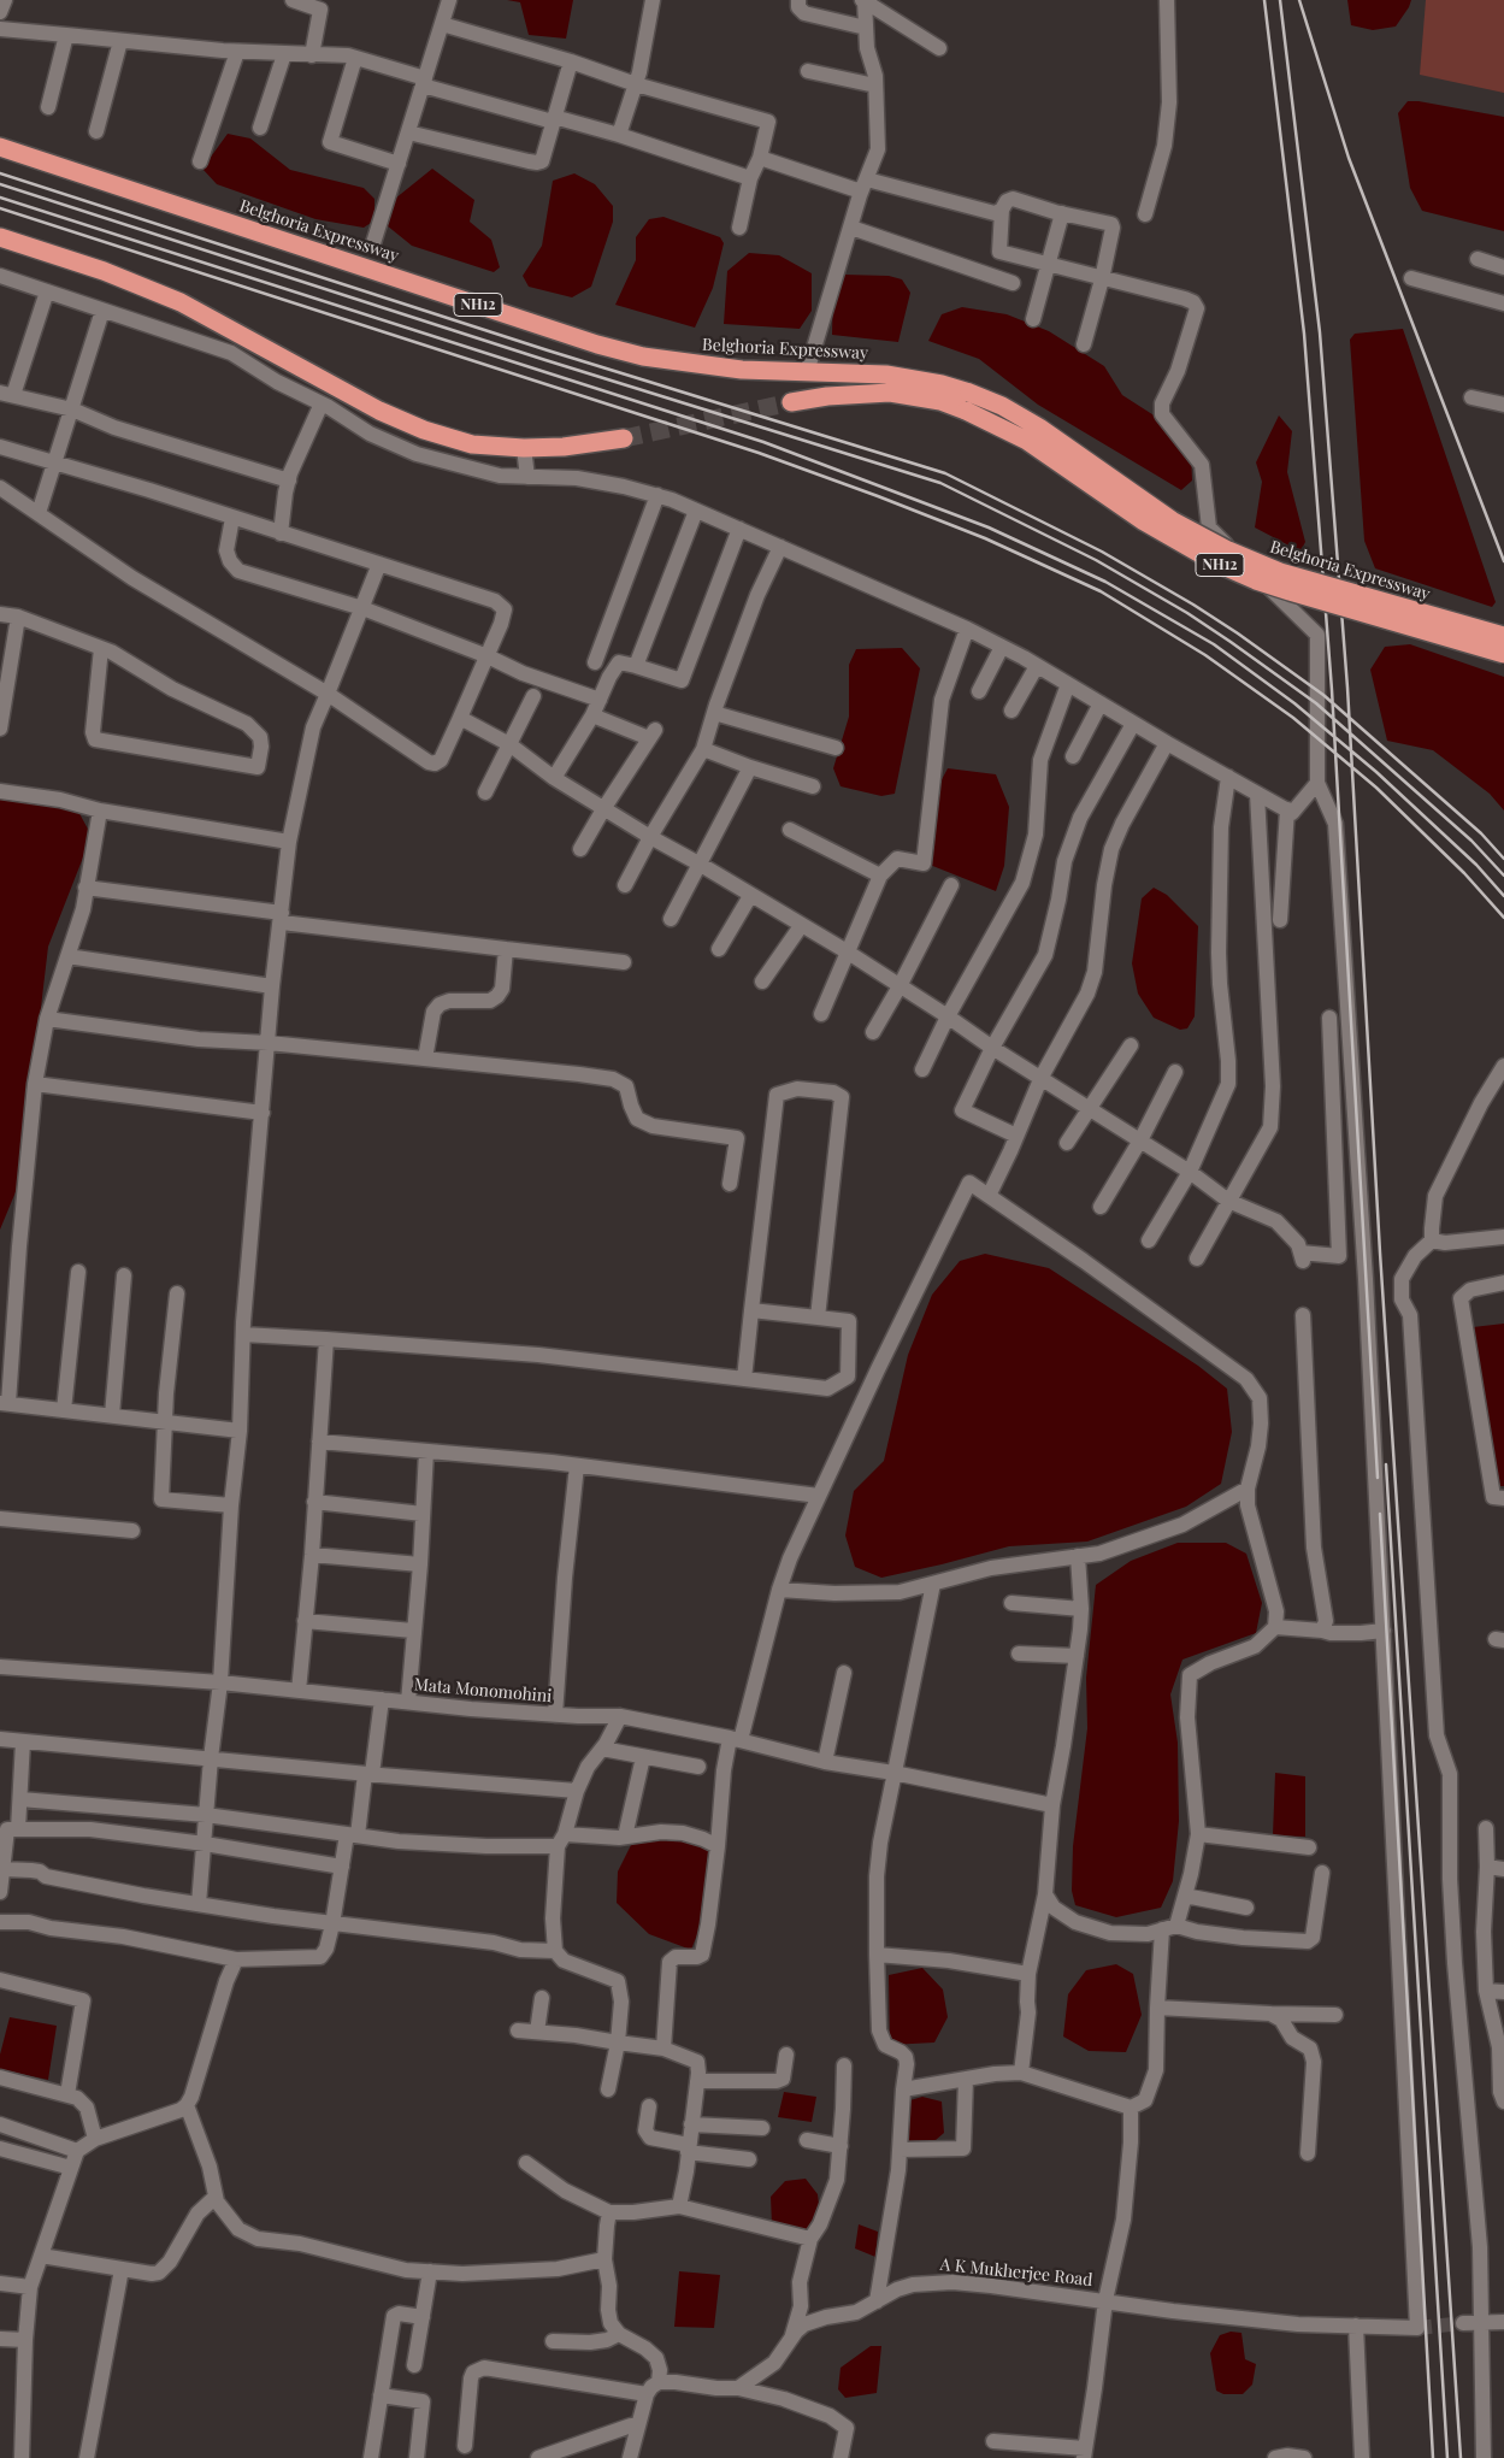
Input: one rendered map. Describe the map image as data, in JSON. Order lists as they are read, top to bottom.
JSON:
{
  "streets": {
    "highway": ["Belghoria Expressway", "NH12"],
    "street": ["Mata Monomohini", "A K Mukherjee Road"]
  }
}
